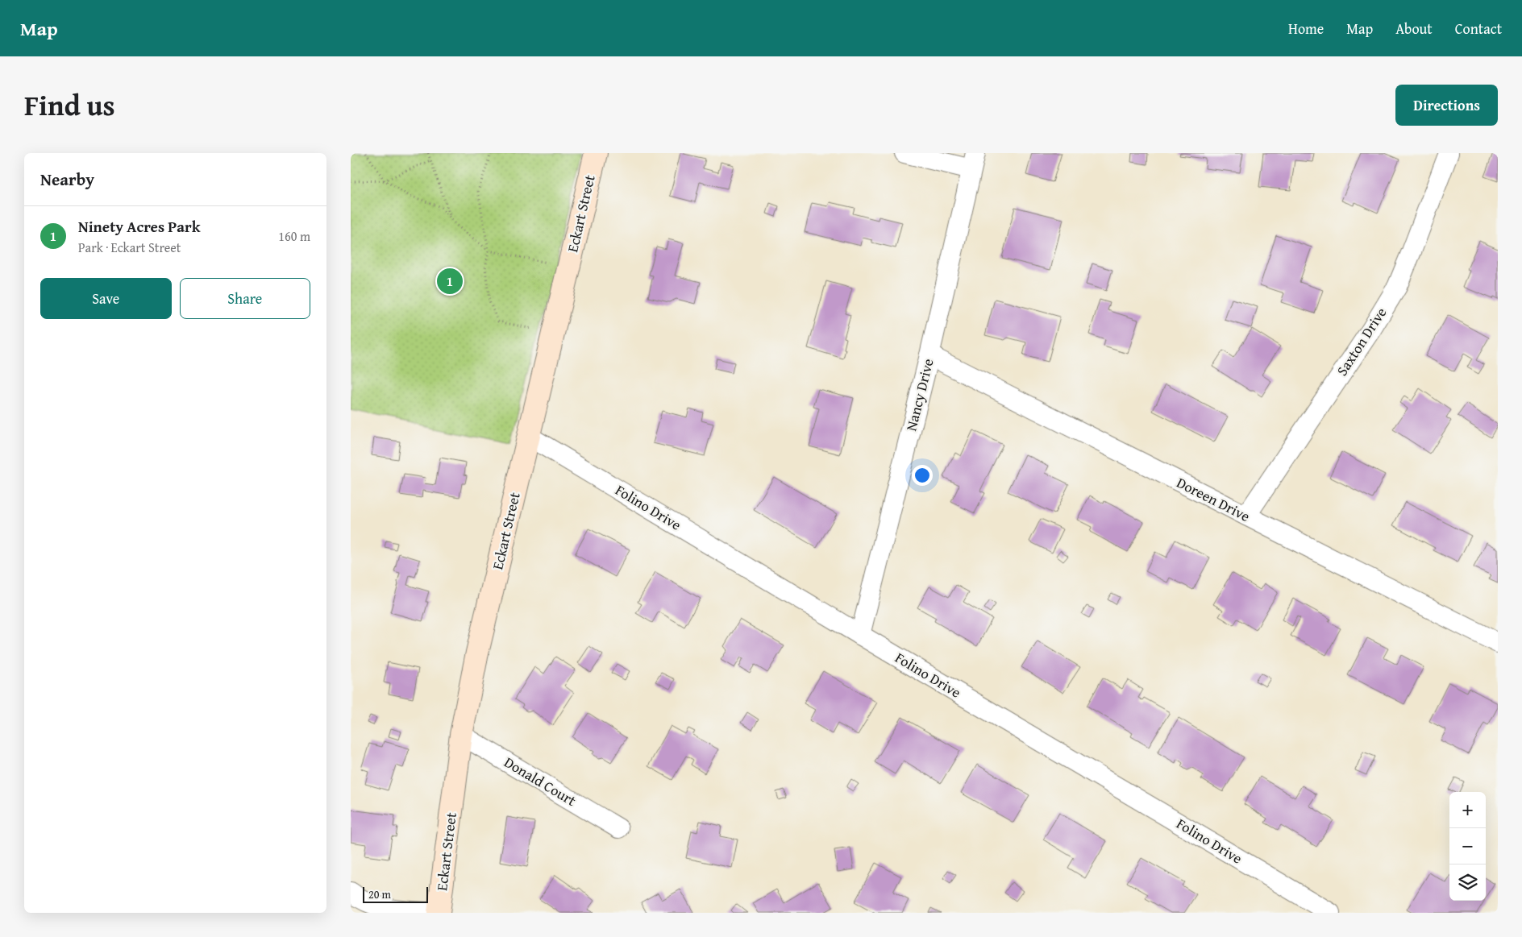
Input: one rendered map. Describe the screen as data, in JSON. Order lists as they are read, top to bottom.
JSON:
{
  "streets": {
    "street": [
      "Eckart Street",
      "Saxton Drive",
      "Nancy Drive",
      "Doreen Drive",
      "Folino Drive",
      "Donald Court"
    ]
  },
  "crossings": [
    ["Eckart Street", "Folino Drive"],
    ["Eckart Street", "Donald Court"],
    ["Saxton Drive", "Doreen Drive"],
    ["Nancy Drive", "Doreen Drive"],
    ["Nancy Drive", "Folino Drive"]
  ],
  "scale_bar": "20 m",
  "page": {
    "header": "Map",
    "nav": [
      "Home",
      "Map",
      "About",
      "Contact"
    ],
    "title": "Find us",
    "buttons": [
      "Directions",
      ["Save", "Share"]
    ],
    "heading": "Nearby",
    "list": [
      {
        "mark": "1",
        "name": "Ninety Acres Park",
        "note": "Park · Eckart Street",
        "value": "160 m"
      }
    ],
    "pins": "1",
    "map_buttons": ["+", "−"],
    "scale": "20 m"
  }
}
